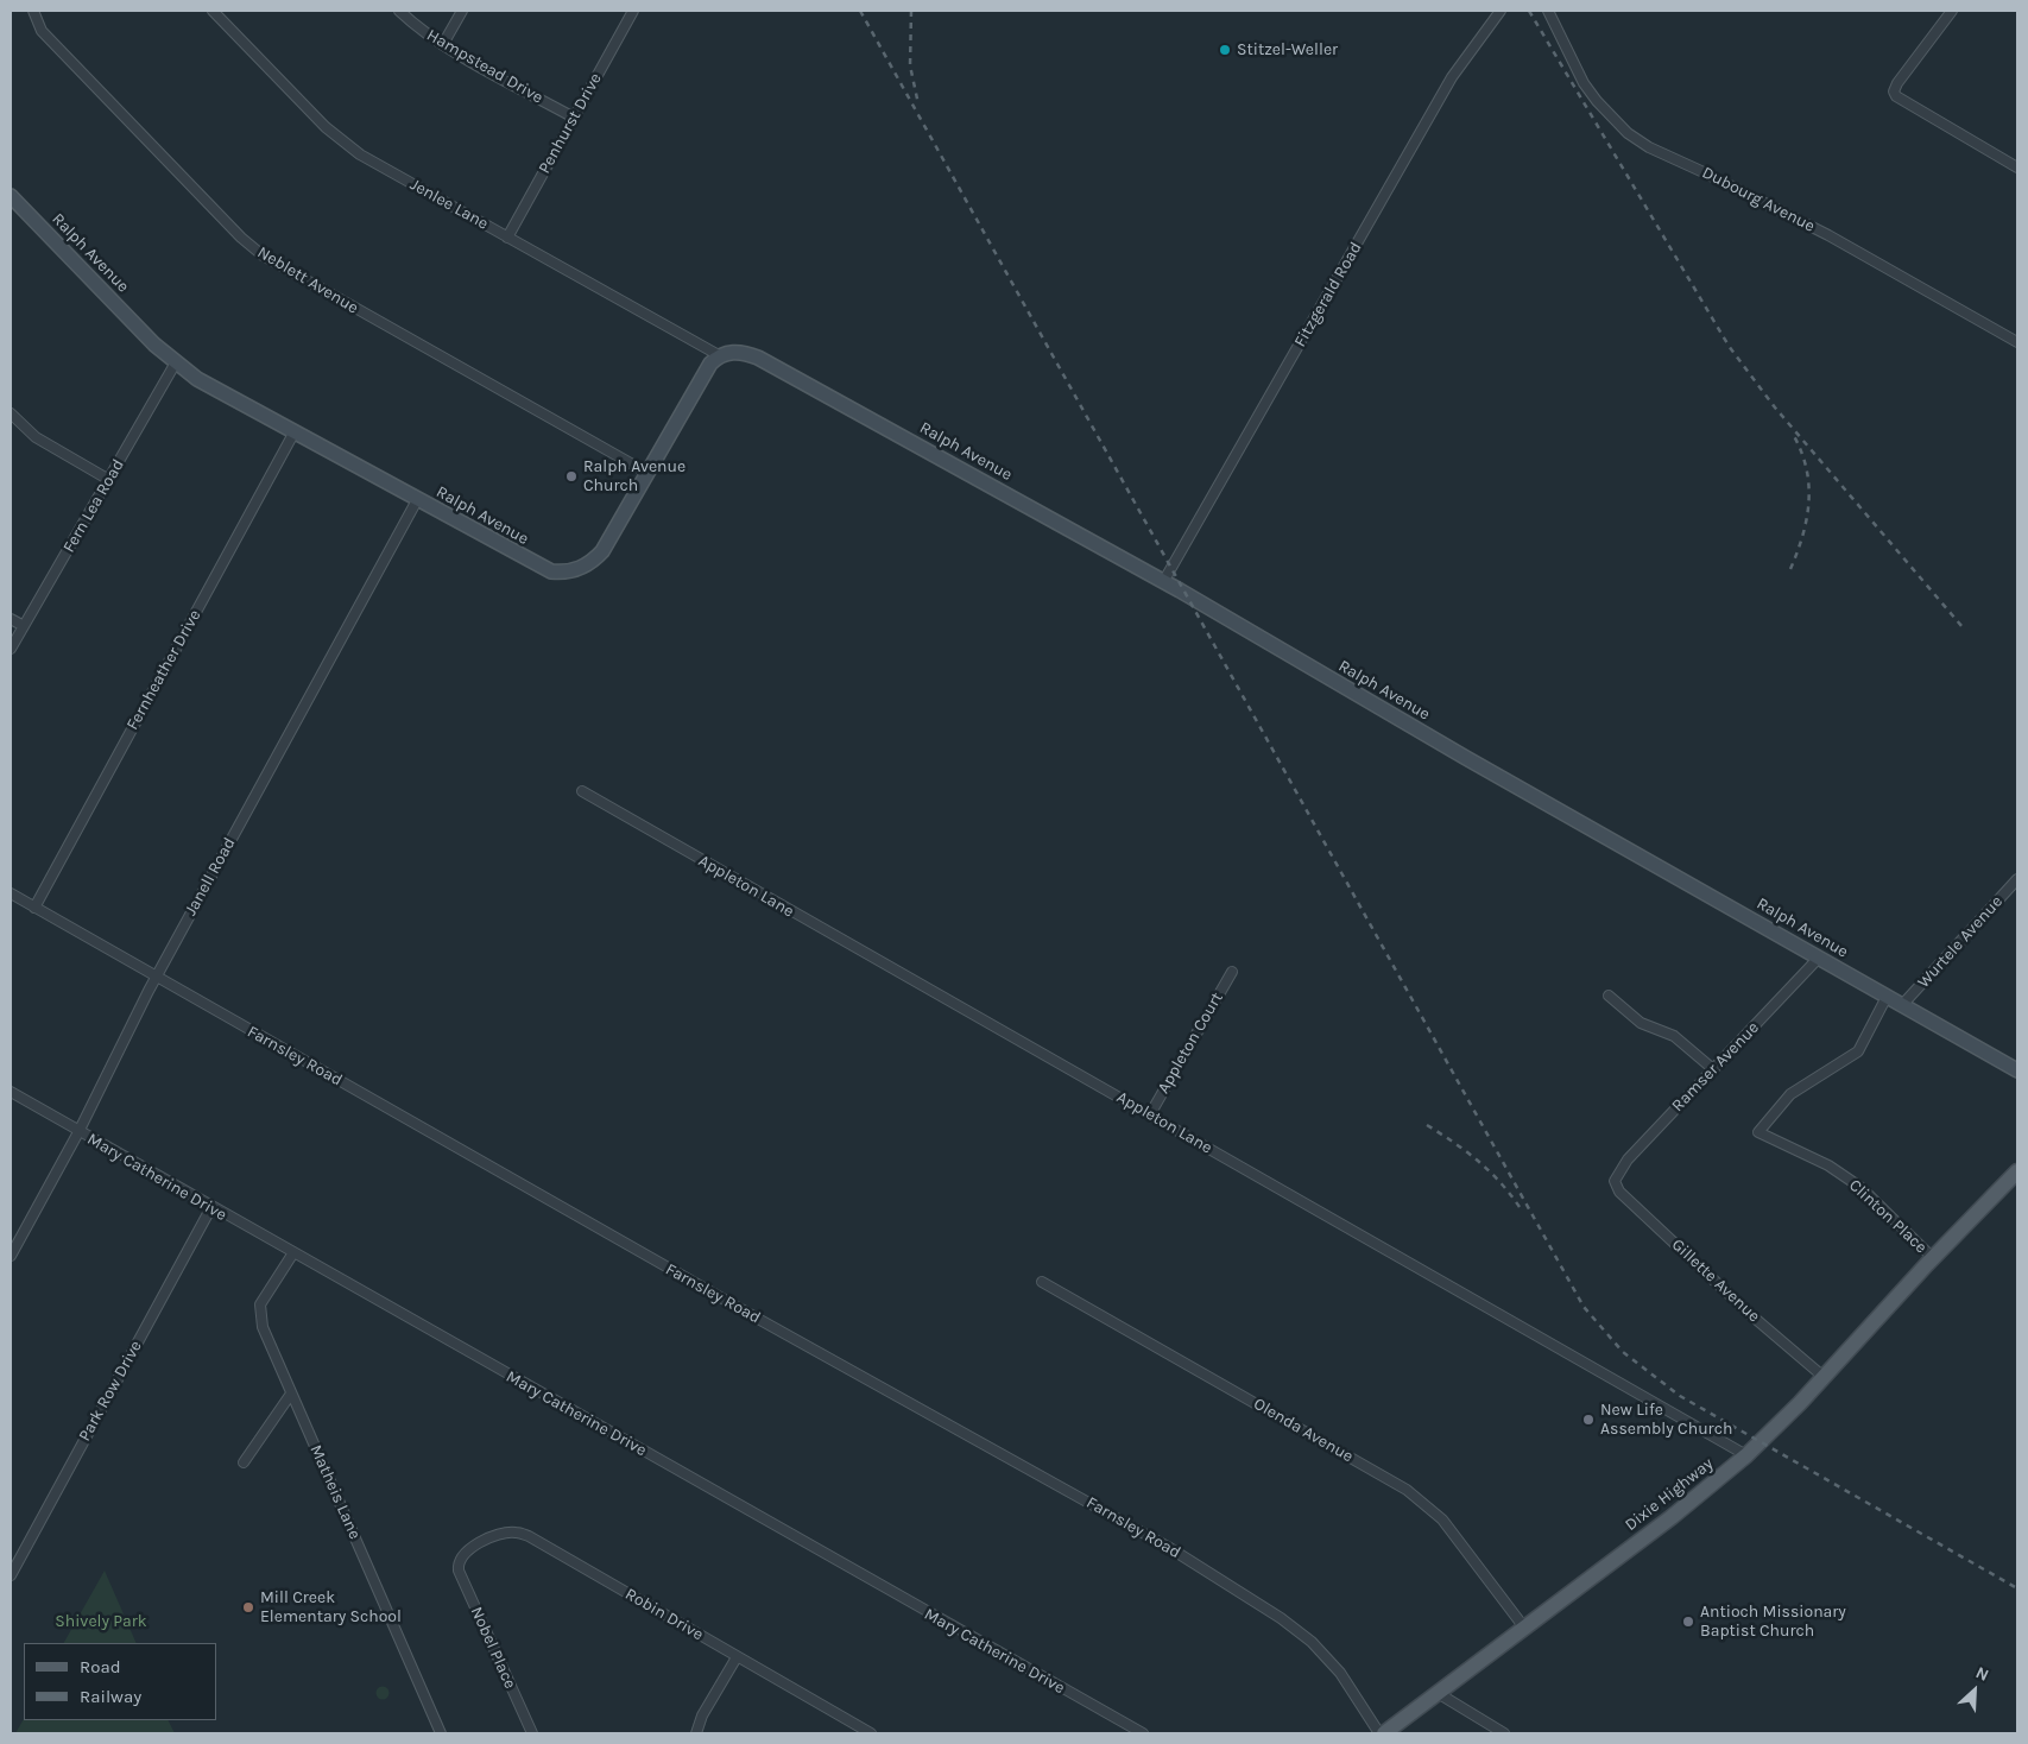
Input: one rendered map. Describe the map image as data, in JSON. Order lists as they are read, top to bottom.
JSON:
{
  "streets": {
    "main road": ["Dixie Highway"],
    "street": [
      "Hampstead Drive",
      "Penhurst Drive",
      "Dubourg Avenue",
      "Jenlee Lane",
      "Ralph Avenue",
      "Neblett Avenue",
      "Fitzgerald Road",
      "Fern Lea Road",
      "Fernheather Drive",
      "Janell Road",
      "Appleton Lane",
      "Wurtele Avenue",
      "Appleton Court",
      "Farnsley Road",
      "Ramser Avenue",
      "Mary Catherine Drive",
      "Clinton Place",
      "Gillette Avenue",
      "Park Row Drive",
      "Olenda Avenue",
      "Matheis Lane",
      "Robin Drive",
      "Nobel Place"
    ]
  },
  "crossings": [
    ["Hampstead Drive", "Penhurst Drive"],
    ["Penhurst Drive", "Jenlee Lane"],
    ["Jenlee Lane", "Ralph Avenue"],
    ["Ralph Avenue", "Neblett Avenue"],
    ["Ralph Avenue", "Fitzgerald Road"],
    ["Ralph Avenue", "Fern Lea Road"],
    ["Ralph Avenue", "Fernheather Drive"],
    ["Ralph Avenue", "Janell Road"],
    ["Ralph Avenue", "Wurtele Avenue"],
    ["Ralph Avenue", "Ramser Avenue"],
    ["Ralph Avenue", "Clinton Place"],
    ["Fernheather Drive", "Farnsley Road"],
    ["Janell Road", "Farnsley Road"],
    ["Janell Road", "Mary Catherine Drive"],
    ["Appleton Lane", "Appleton Court"],
    ["Appleton Lane", "Dixie Highway"],
    ["Farnsley Road", "Dixie Highway"],
    ["Ramser Avenue", "Gillette Avenue"],
    ["Mary Catherine Drive", "Park Row Drive"],
    ["Mary Catherine Drive", "Matheis Lane"],
    ["Clinton Place", "Dixie Highway"],
    ["Gillette Avenue", "Dixie Highway"],
    ["Olenda Avenue", "Dixie Highway"],
    ["Robin Drive", "Nobel Place"]
  ],
  "parks": ["Shively Park"],
  "places": [
    "Stitzel-Weller",
    "Ralph Avenue Church",
    "New Life Assembly Church",
    "Mill Creek Elementary School",
    "Antioch Missionary Baptist Church"
  ],
  "legend": ["Road", "Railway"],
  "north": "top right"
}
